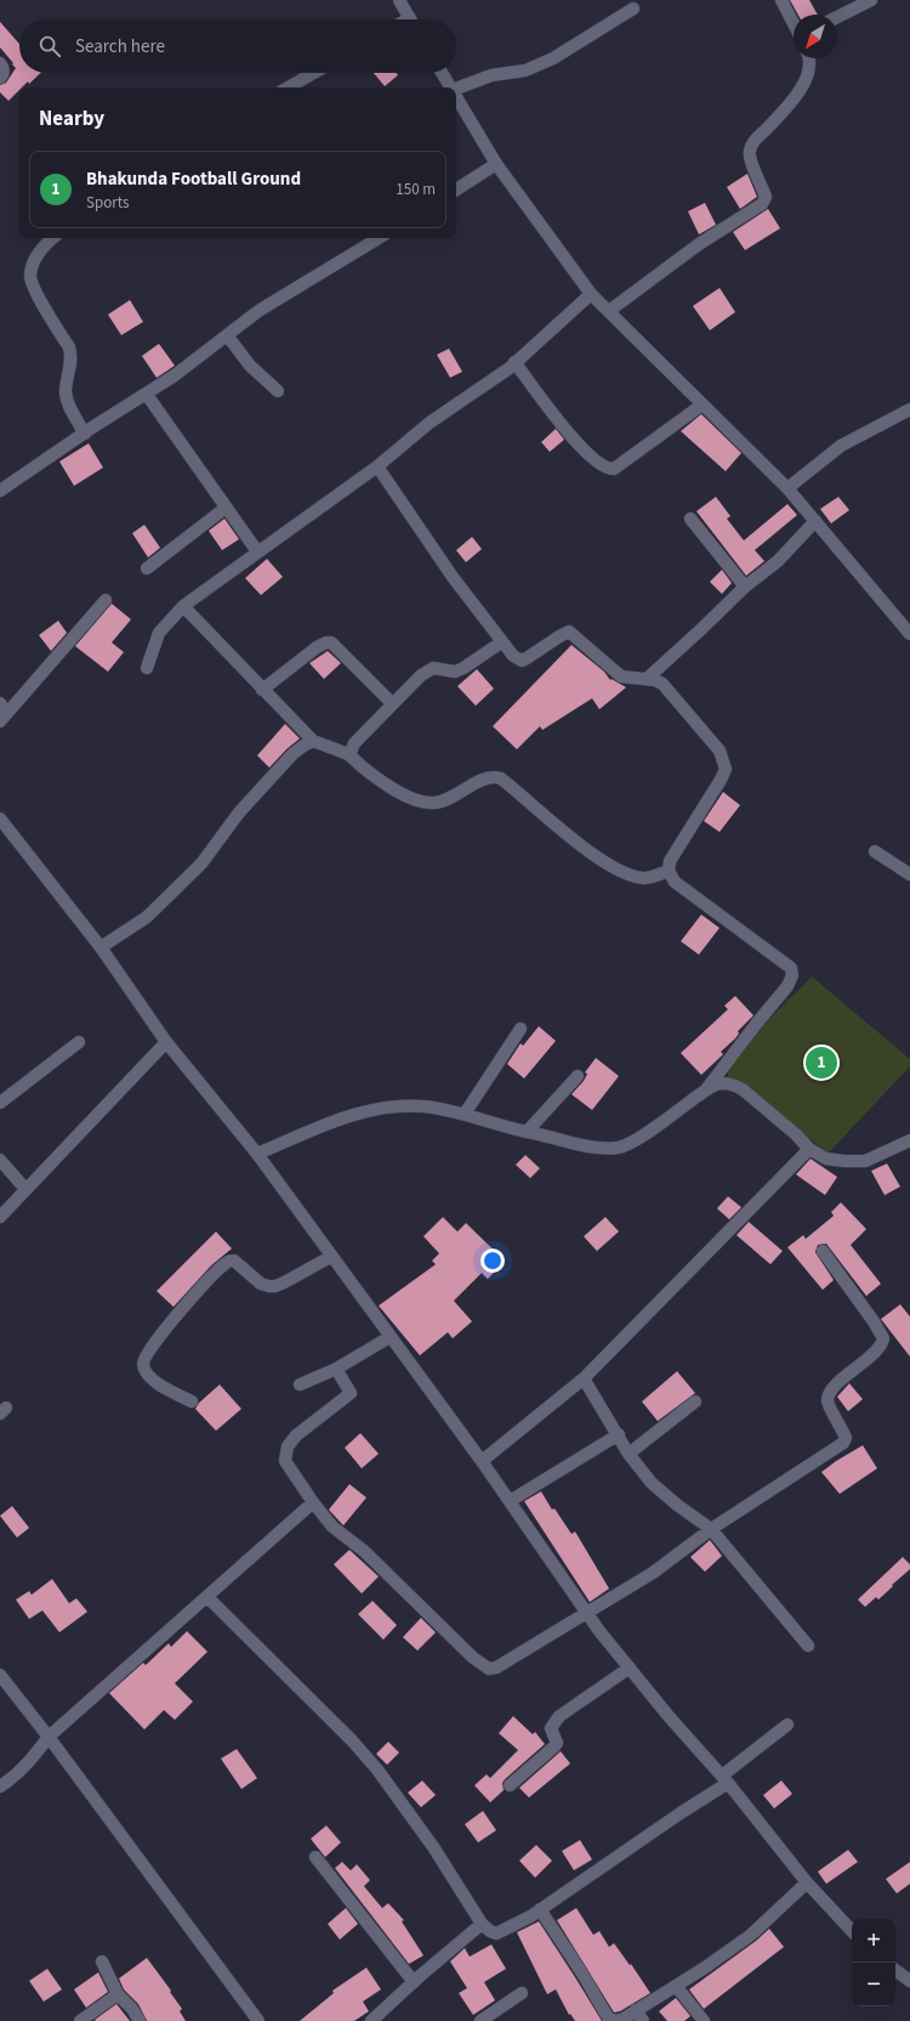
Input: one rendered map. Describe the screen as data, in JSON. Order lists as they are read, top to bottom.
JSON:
{
  "north": "bottom left",
  "page": {
    "search": "Search here",
    "heading": "Nearby",
    "list": [
      {
        "mark": "1",
        "name": "Bhakunda Football Ground",
        "note": "Sports",
        "value": "150 m"
      }
    ],
    "pins": "1",
    "map_buttons": ["+", "−"]
  }
}
